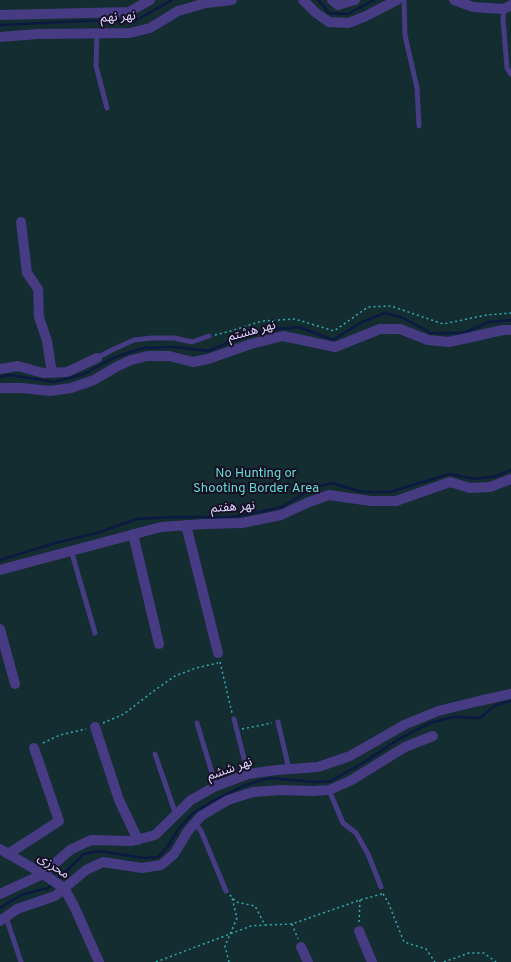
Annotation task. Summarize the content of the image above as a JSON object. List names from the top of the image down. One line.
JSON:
{"streets":{"street":["نهر نهم","نهر هشتم","نهر هفتم","نهر ششم","محرزی"]},"crossings":[["نهر ششم","محرزی"]],"parks":["No Hunting or Shooting Border Area"]}
